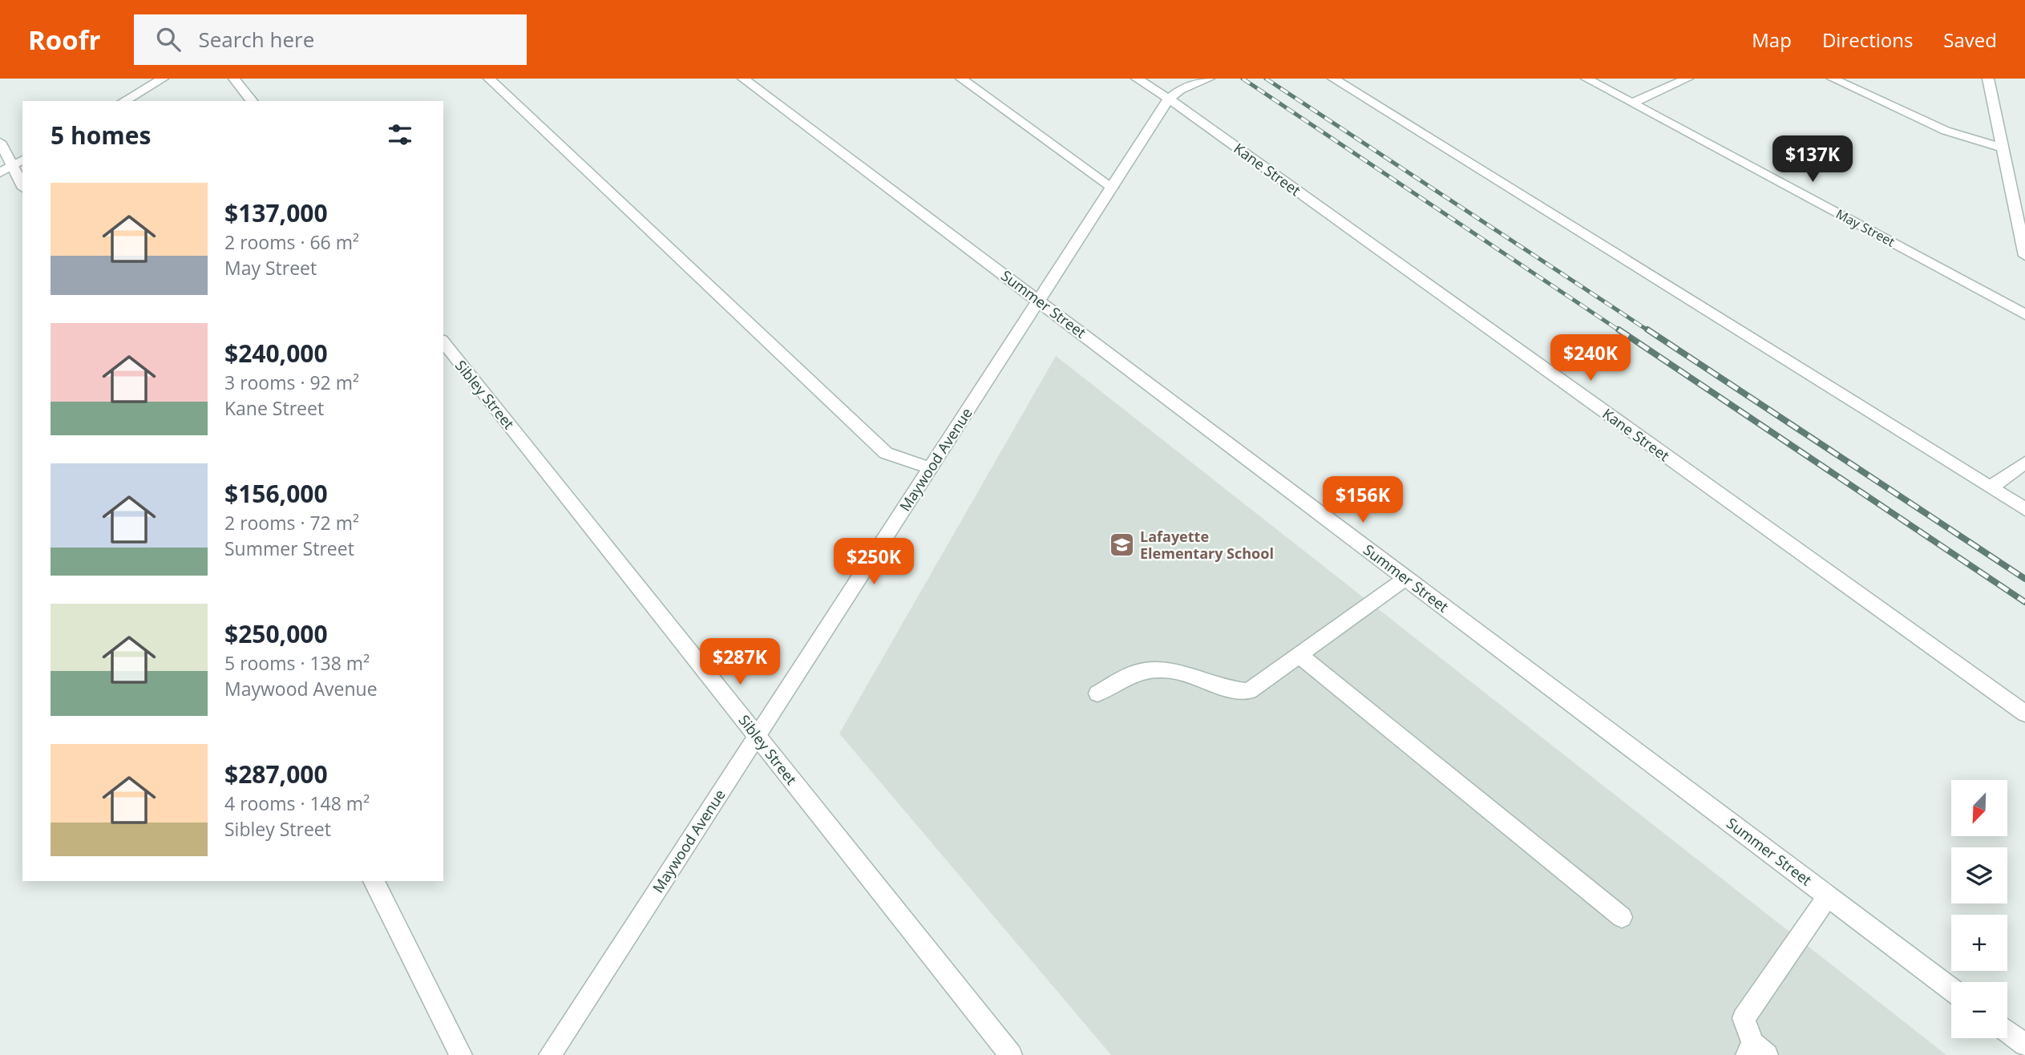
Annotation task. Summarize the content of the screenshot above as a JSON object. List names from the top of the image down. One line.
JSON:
{"streets":{"street":["Kane Street","May Street","Summer Street","Sibley Street","Maywood Avenue"]},"crossings":[["Kane Street","Maywood Avenue"],["Summer Street","Maywood Avenue"],["Sibley Street","Maywood Avenue"]],"places":{"school or university":["Lafayette Elementary School"]},"north":"bottom left","page":{"header":"Roofr","search":"Search here","nav":["Map","Directions","Saved"],"heading":"5 homes","price":["$137K","$240K","$156K","$250K","$287K"],"list":[{"name":"$137,000","note":"2 rooms · 66 m² · May Street"},{"name":"$240,000","note":"3 rooms · 92 m² · Kane Street"},{"name":"$156,000","note":"2 rooms · 72 m² · Summer Street"},{"name":"$250,000","note":"5 rooms · 138 m² · Maywood Avenue"},{"name":"$287,000","note":"4 rooms · 148 m² · Sibley Street"}],"map_buttons":["+","−"]}}
